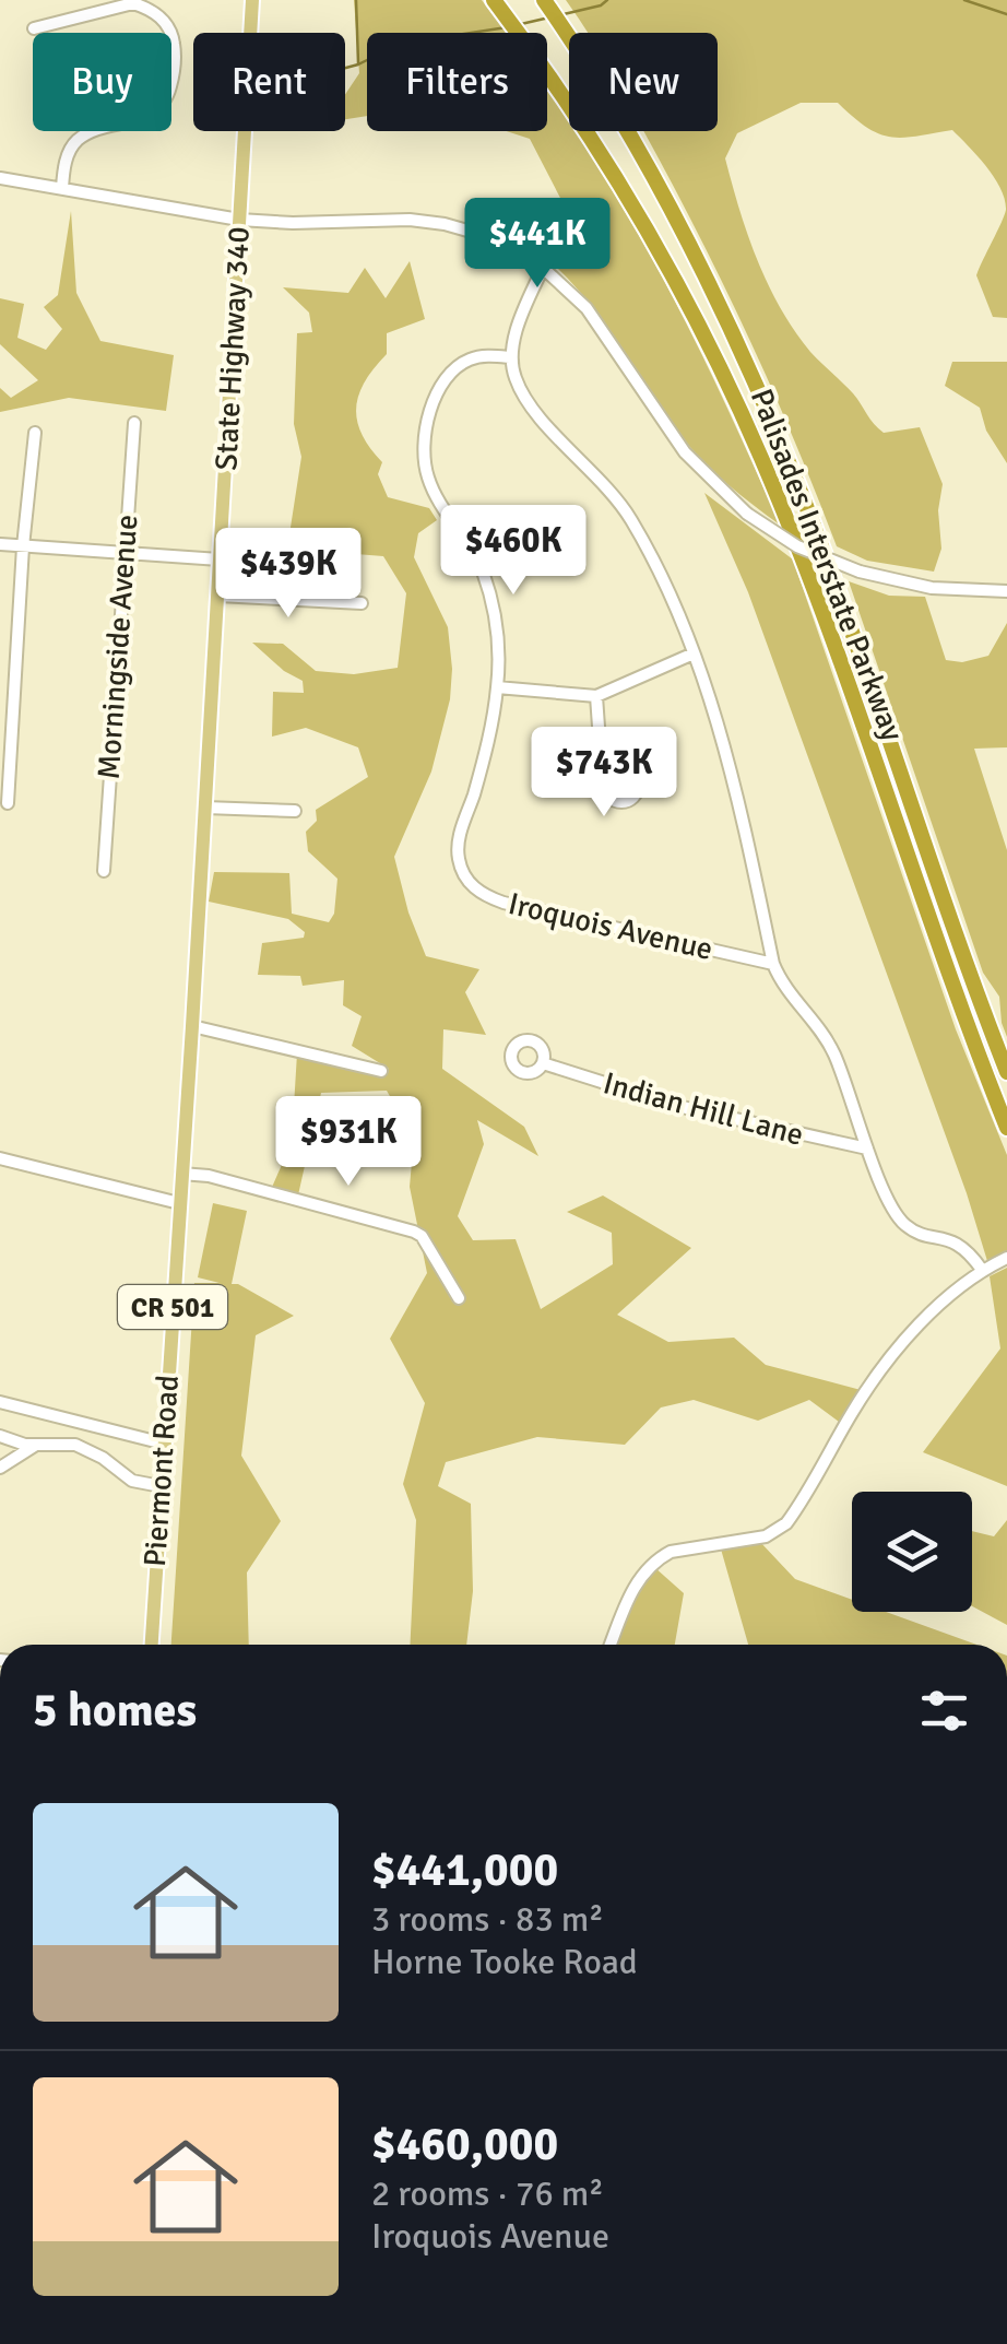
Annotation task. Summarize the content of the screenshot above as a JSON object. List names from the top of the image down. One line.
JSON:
{"streets":{"highway":["Palisades Interstate Parkway"],"main road":["State Highway 340","CR 501","Piermont Road"],"street":["Morningside Avenue","Iroquois Avenue","Indian Hill Lane"]},"crossings":[["State Highway 340","Piermont Road"]],"page":{"chip":["Buy","Rent","Filters","New"],"price":["$441K","$460K","$439K","$743K","$931K"],"heading":"5 homes","list":[{"name":"$441,000","note":"3 rooms · 83 m² · Horne Tooke Road"},{"name":"$460,000","note":"2 rooms · 76 m² · Iroquois Avenue"}]}}
